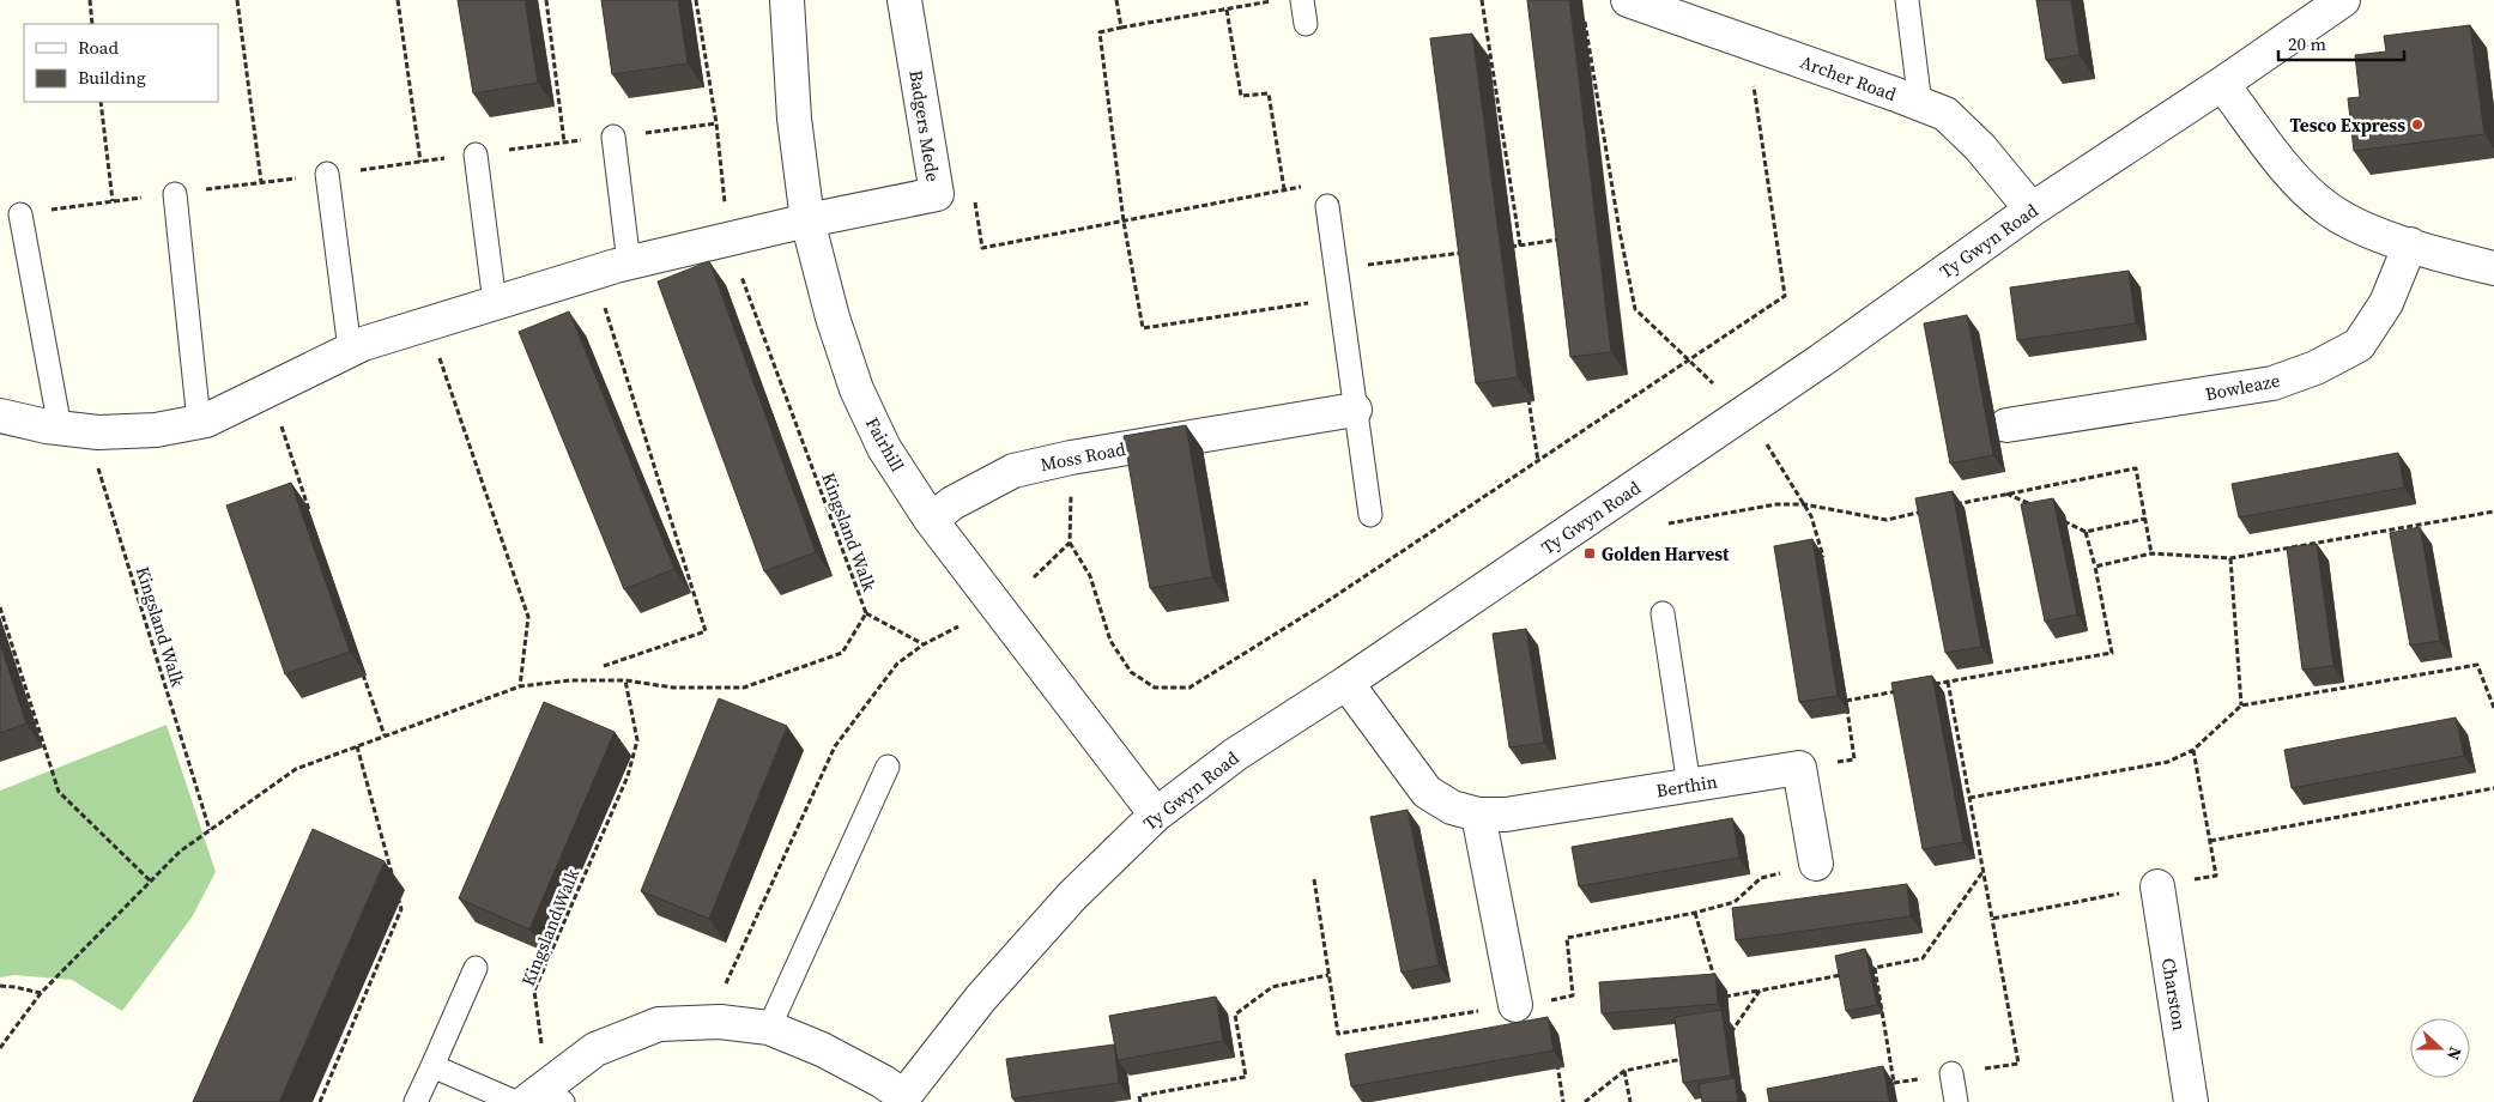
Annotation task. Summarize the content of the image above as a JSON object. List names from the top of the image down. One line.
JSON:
{"streets":{"street":["Archer Road","Badgers Mede","Ty Gwyn Road","Bowleaze","Fairhill","Moss Road","Berthin","Charston"],"path":["Kingsland Walk"]},"crossings":[["Archer Road","Ty Gwyn Road"],["Badgers Mede","Fairhill"],["Badgers Mede","Kingsland Walk"],["Ty Gwyn Road","Fairhill"],["Ty Gwyn Road","Berthin"],["Fairhill","Moss Road"]],"places":{"other":["Tesco Express"],"transit":["Golden Harvest"]},"legend":["Road","Building"],"scale_bar":"20 m","north":"right"}
